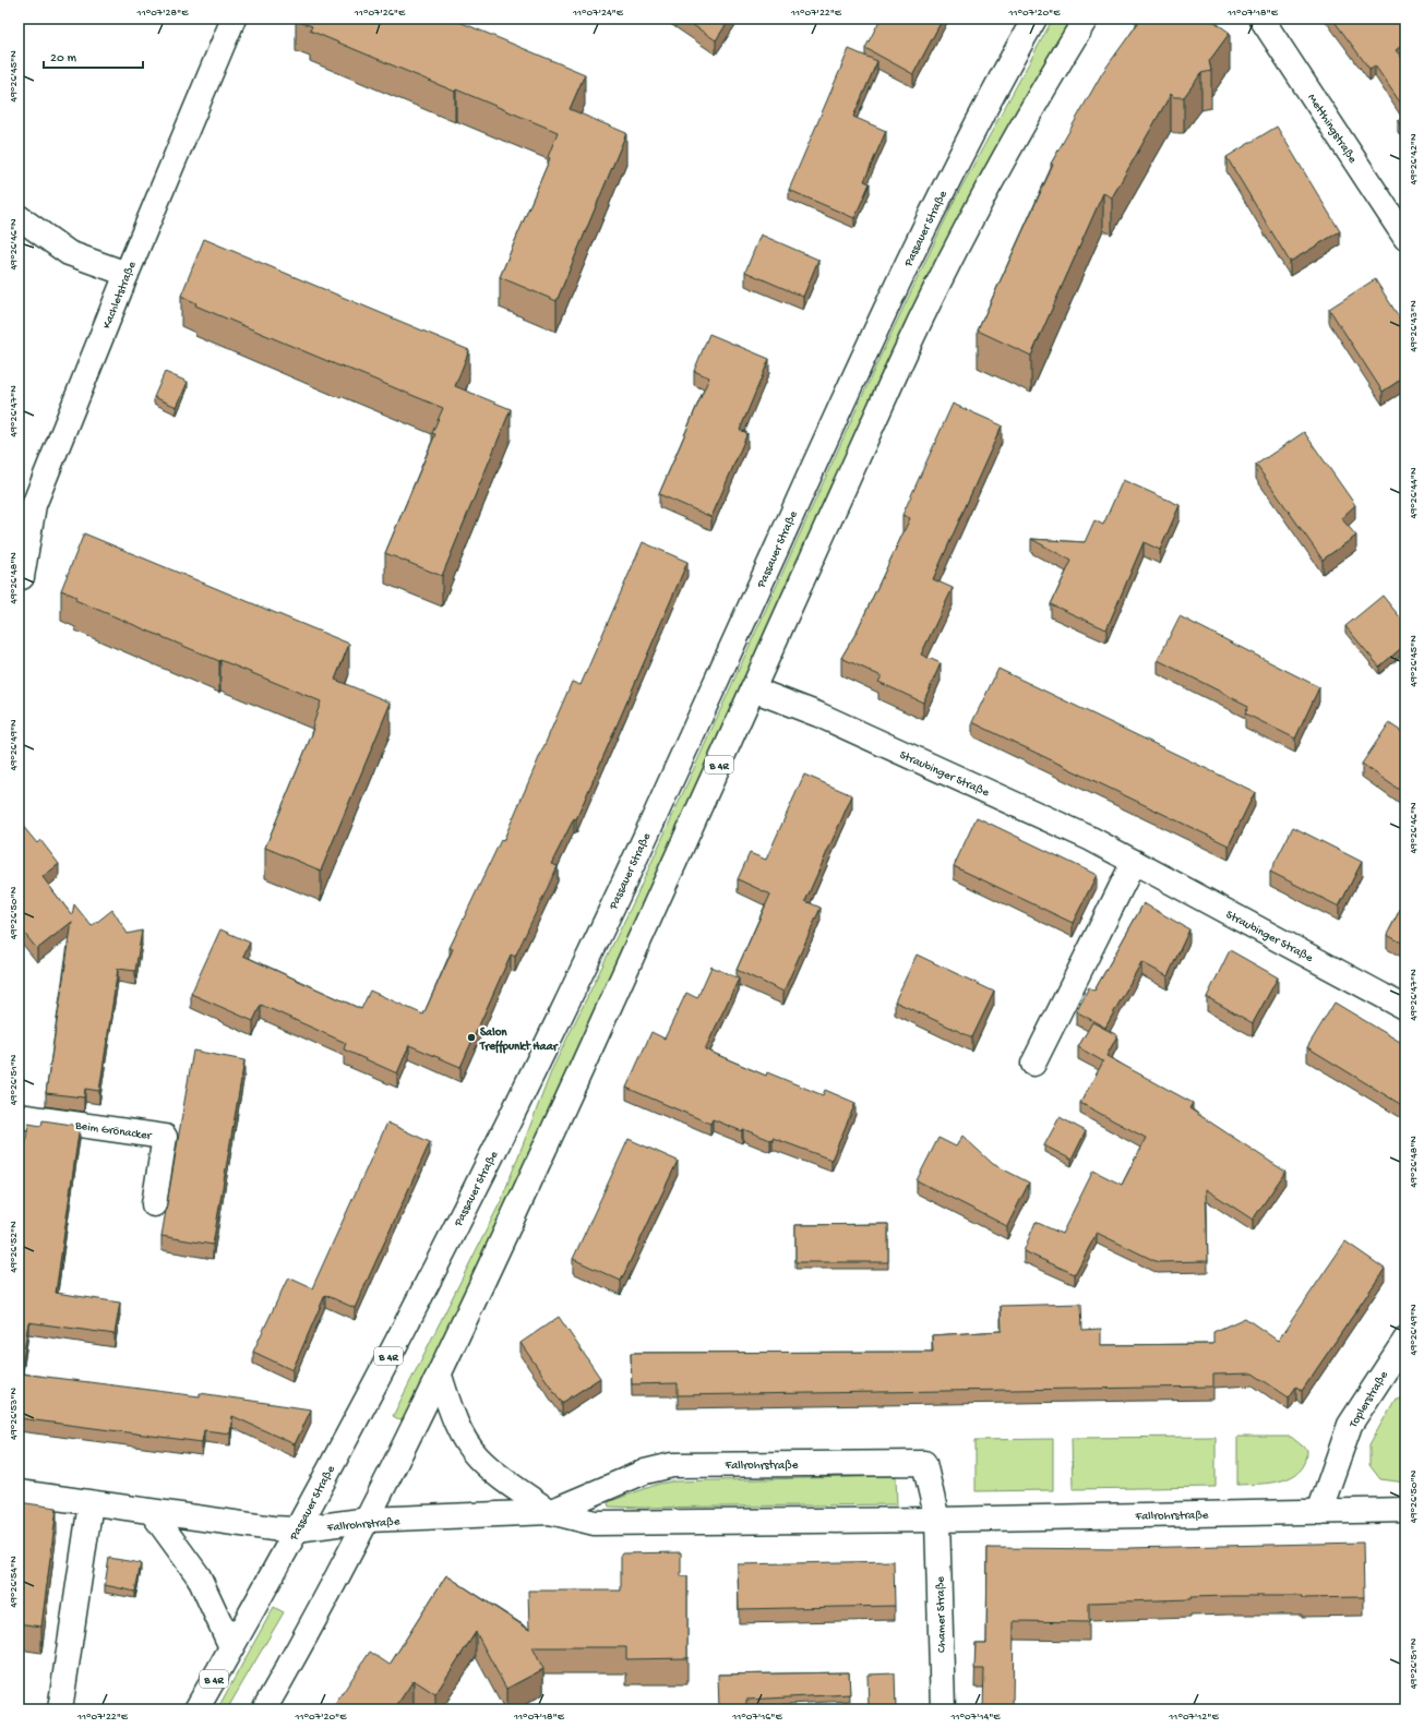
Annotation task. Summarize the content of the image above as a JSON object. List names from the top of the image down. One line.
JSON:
{"streets":{"street":["Metthingstraße","Passauer Straße","Kachletstraße","B 4R","Straubinger Straße","Beim Grönacker","Toplerstraße","Fallrohrstraße","Chamer Straße"]},"crossings":[["Passauer Straße","Fallrohrstraße"],["B 4R","Straubinger Straße"],["B 4R","Fallrohrstraße"],["Toplerstraße","Fallrohrstraße"],["Fallrohrstraße","Chamer Straße"]],"places":["Salon Treffpunkt Haar"],"scale_bar":"20 m","coordinates":["11°07'28\"E","11°07'26\"E","11°07'24\"E","11°07'22\"E","11°07'20\"E","11°07'18\"E","49°26'45\"N","49°26'42\"N","49°26'46\"N","49°26'43\"N","49°26'47\"N","49°26'44\"N","49°26'48\"N","49°26'49\"N","49°26'50\"N","49°26'51\"N","49°26'52\"N","49°26'53\"N","49°26'54\"N","11°07'16\"E","11°07'14\"E","11°07'12\"E"]}
